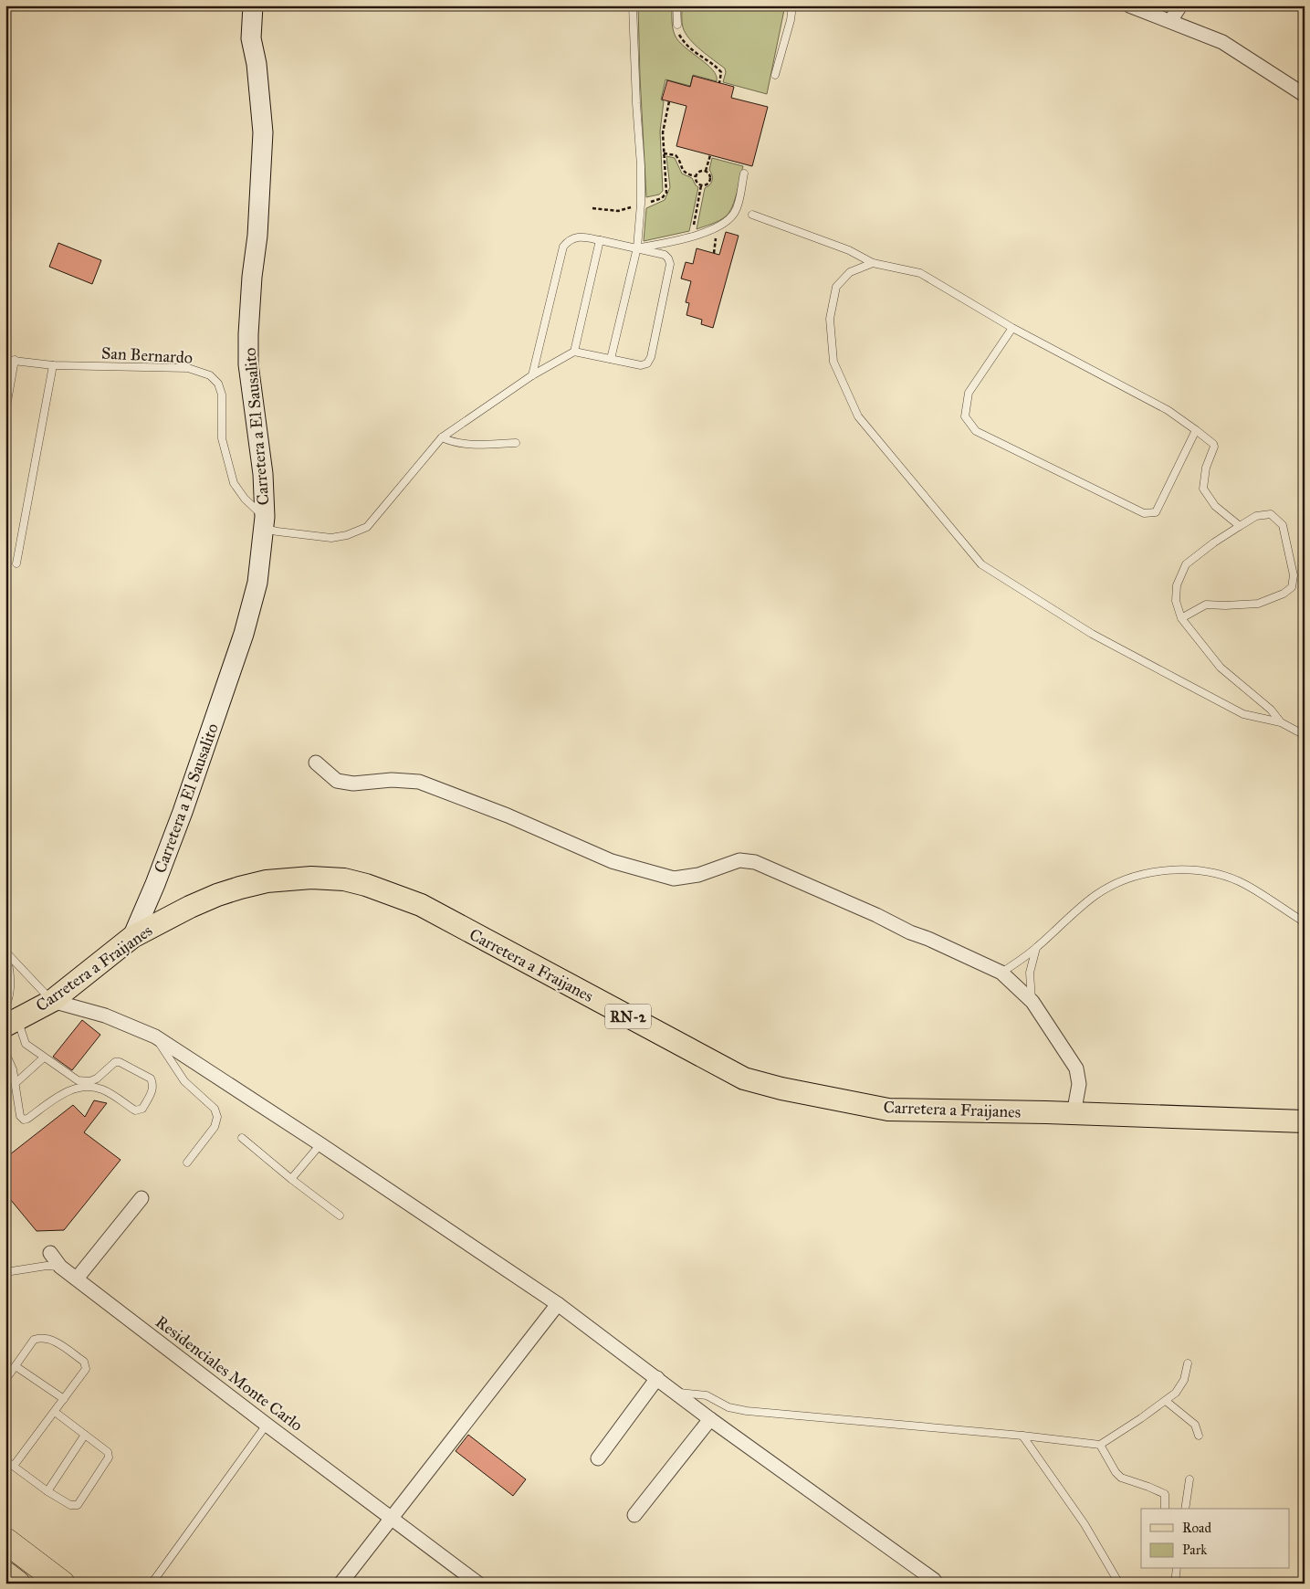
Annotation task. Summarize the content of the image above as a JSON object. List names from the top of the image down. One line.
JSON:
{"streets":{"main road":["Carretera a Fraijanes","RN-2"],"street":["Carretera a El Sausalito","Residenciales Monte Carlo"],"lane":["San Bernardo"]},"crossings":[["San Bernardo","Carretera a El Sausalito"],["Carretera a El Sausalito","Carretera a Fraijanes"]],"legend":["Road","Park"]}
